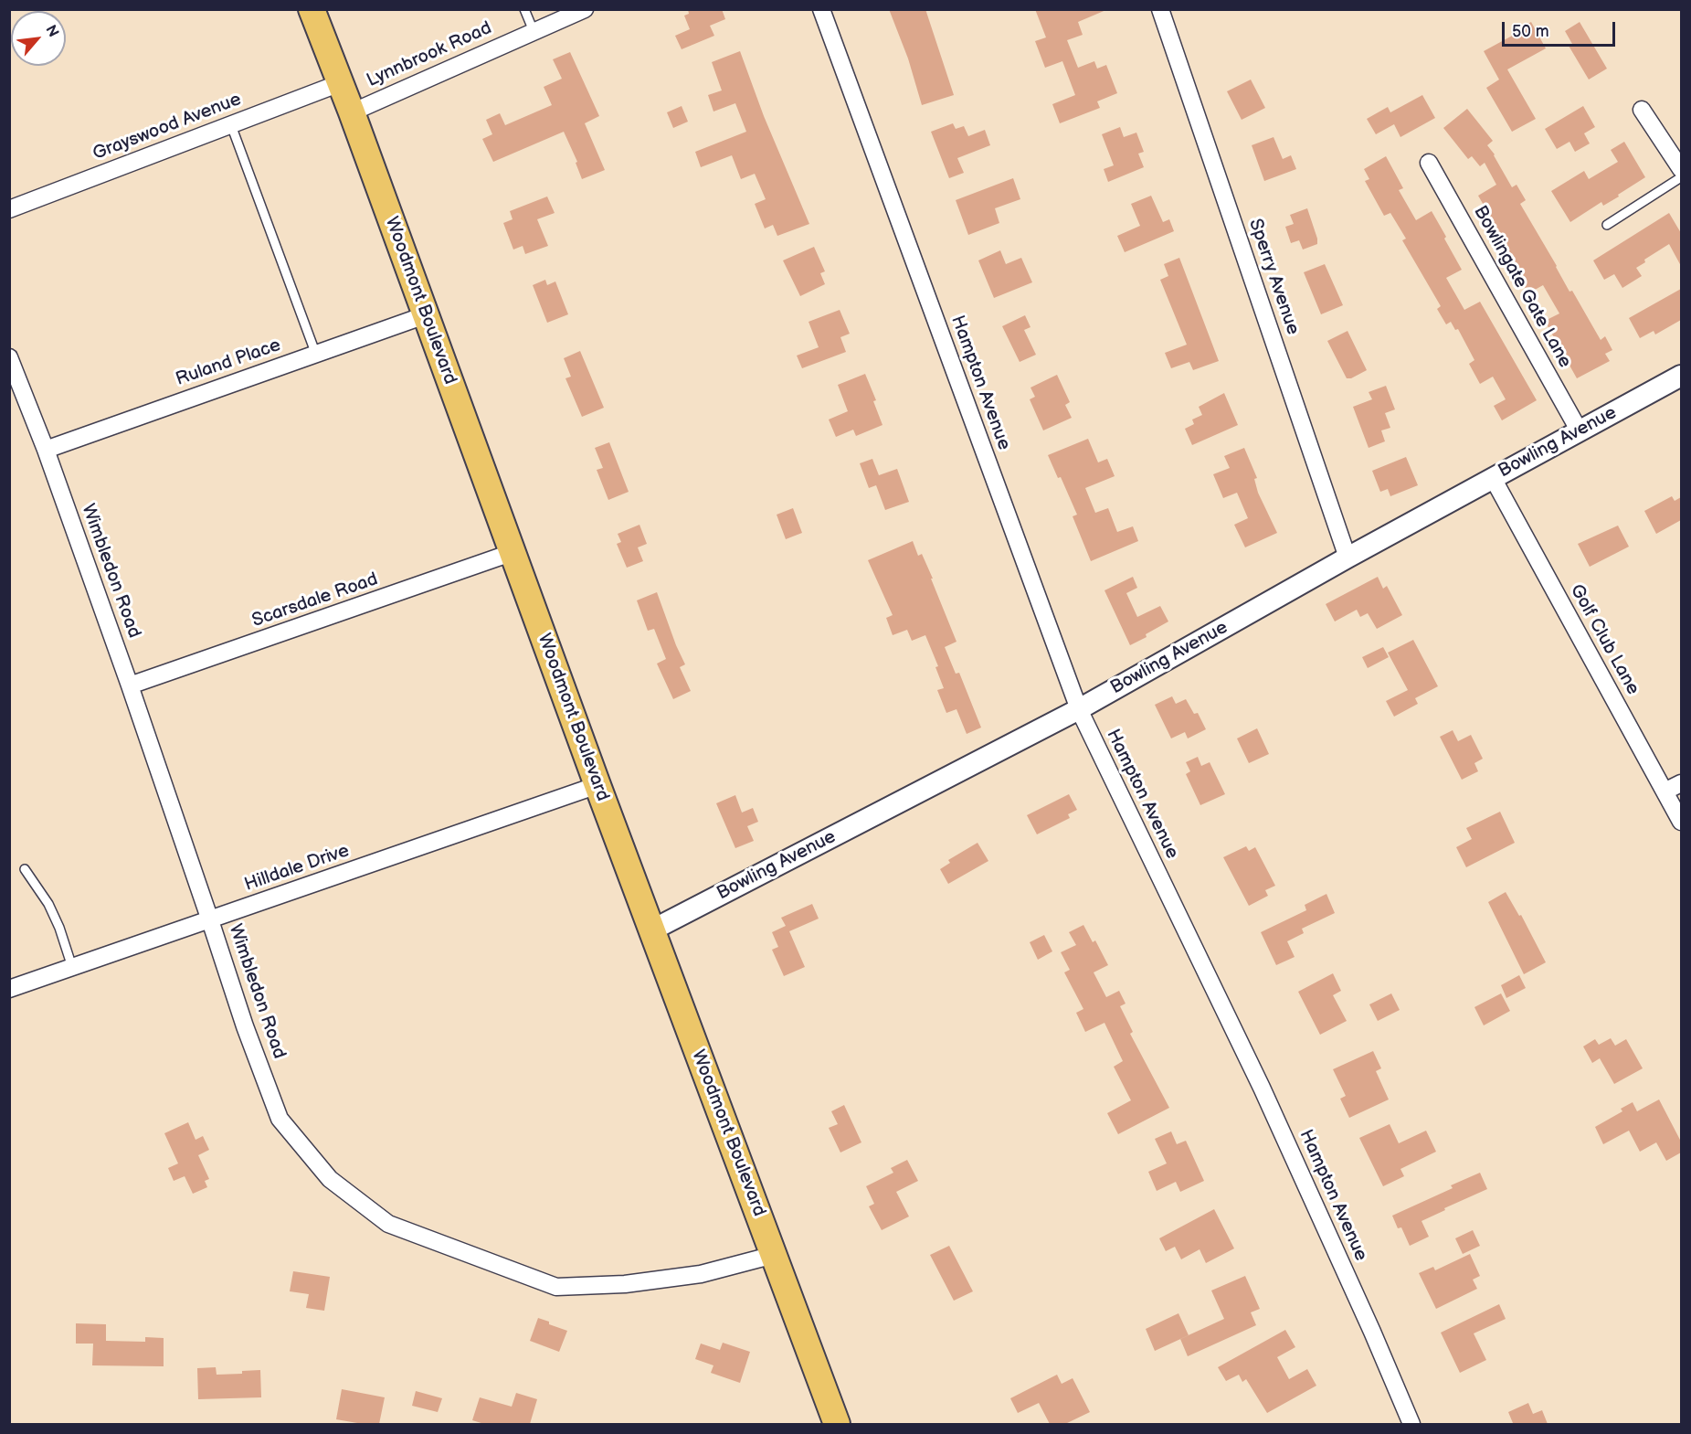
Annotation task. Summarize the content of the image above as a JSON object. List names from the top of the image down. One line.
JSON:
{"streets":{"main road":["Woodmont Boulevard"],"street":["Lynnbrook Road","Grayswood Avenue","Sperry Avenue","Bowlingate Gate Lane","Ruland Place","Hampton Avenue","Bowling Avenue","Wimbledon Road","Scarsdale Road","Golf Club Lane","Hilldale Drive"]},"crossings":[["Lynnbrook Road","Woodmont Boulevard"],["Grayswood Avenue","Woodmont Boulevard"],["Sperry Avenue","Bowling Avenue"],["Bowlingate Gate Lane","Bowling Avenue"],["Woodmont Boulevard","Ruland Place"],["Woodmont Boulevard","Bowling Avenue"],["Woodmont Boulevard","Wimbledon Road"],["Woodmont Boulevard","Scarsdale Road"],["Woodmont Boulevard","Hilldale Drive"],["Ruland Place","Wimbledon Road"],["Hampton Avenue","Bowling Avenue"],["Bowling Avenue","Golf Club Lane"],["Wimbledon Road","Scarsdale Road"],["Wimbledon Road","Hilldale Drive"]],"scale_bar":"50 m","north":"top right"}
